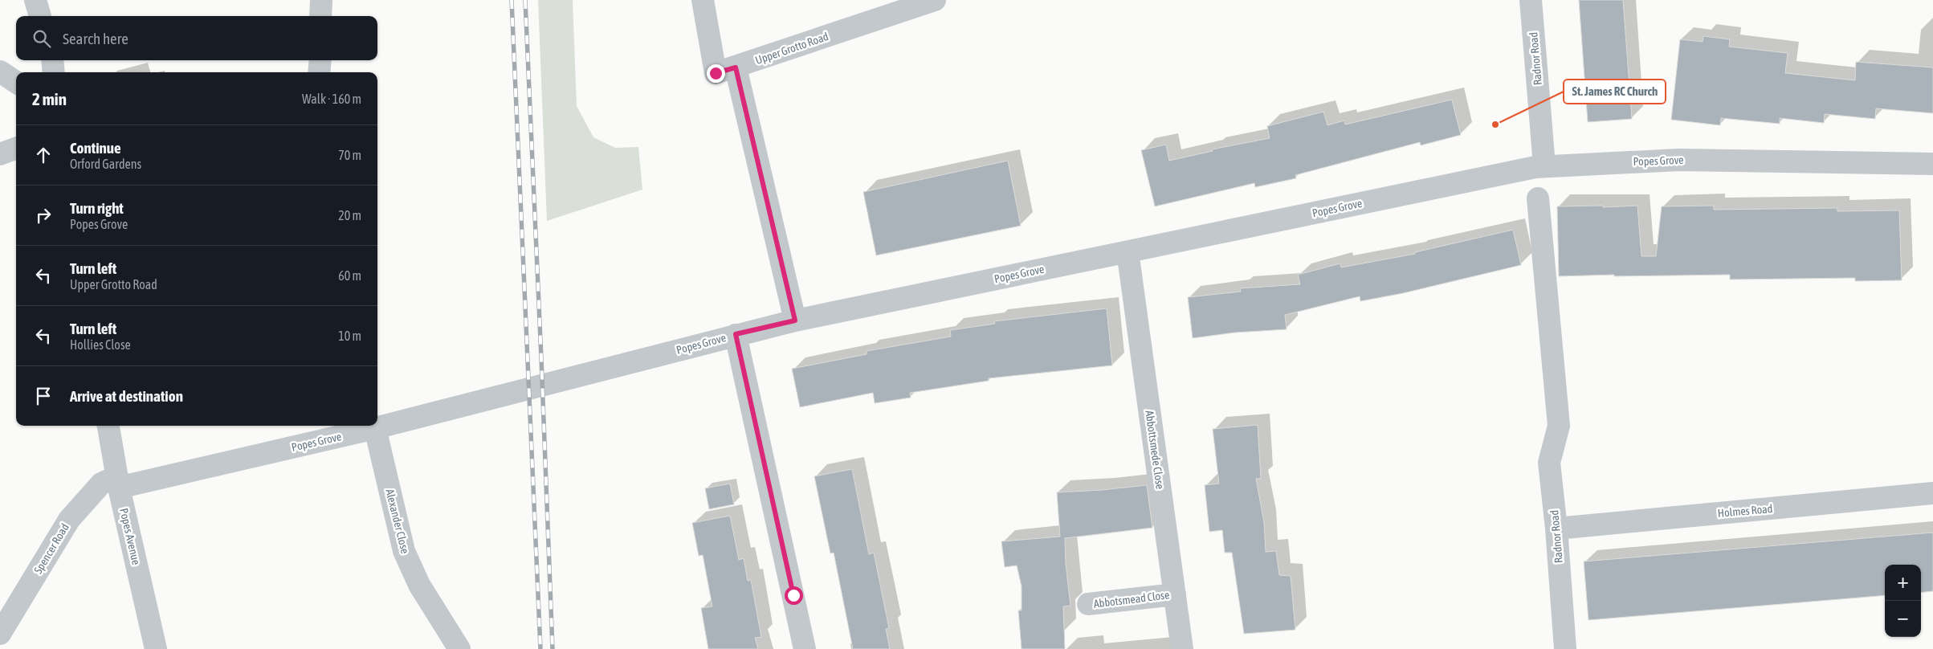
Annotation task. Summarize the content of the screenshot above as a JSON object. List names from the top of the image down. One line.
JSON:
{"streets":{"street":["Upper Grotto Road","Radnor Road","Popes Grove","Abbottsmede Close","Holmes Road","Alexander Close","Popes Avenue","Spencer Road","Abbotsmead Close"]},"crossings":[["Radnor Road","Popes Grove"],["Radnor Road","Holmes Road"],["Popes Grove","Abbottsmede Close"],["Popes Grove","Alexander Close"],["Popes Grove","Popes Avenue"],["Popes Grove","Spencer Road"],["Abbottsmede Close","Abbotsmead Close"],["Popes Avenue","Spencer Road"]],"places":["St. James RC Church"],"page":{"search":"Search here","heading":["2 min","Walk · 160 m"],"list":[["Continue","Orford Gardens","70 m"],["Turn right","Popes Grove","20 m"],["Turn left","Upper Grotto Road","60 m"],["Turn left","Hollies Close","10 m"],"Arrive at destination"],"map_buttons":["+","−"]}}
